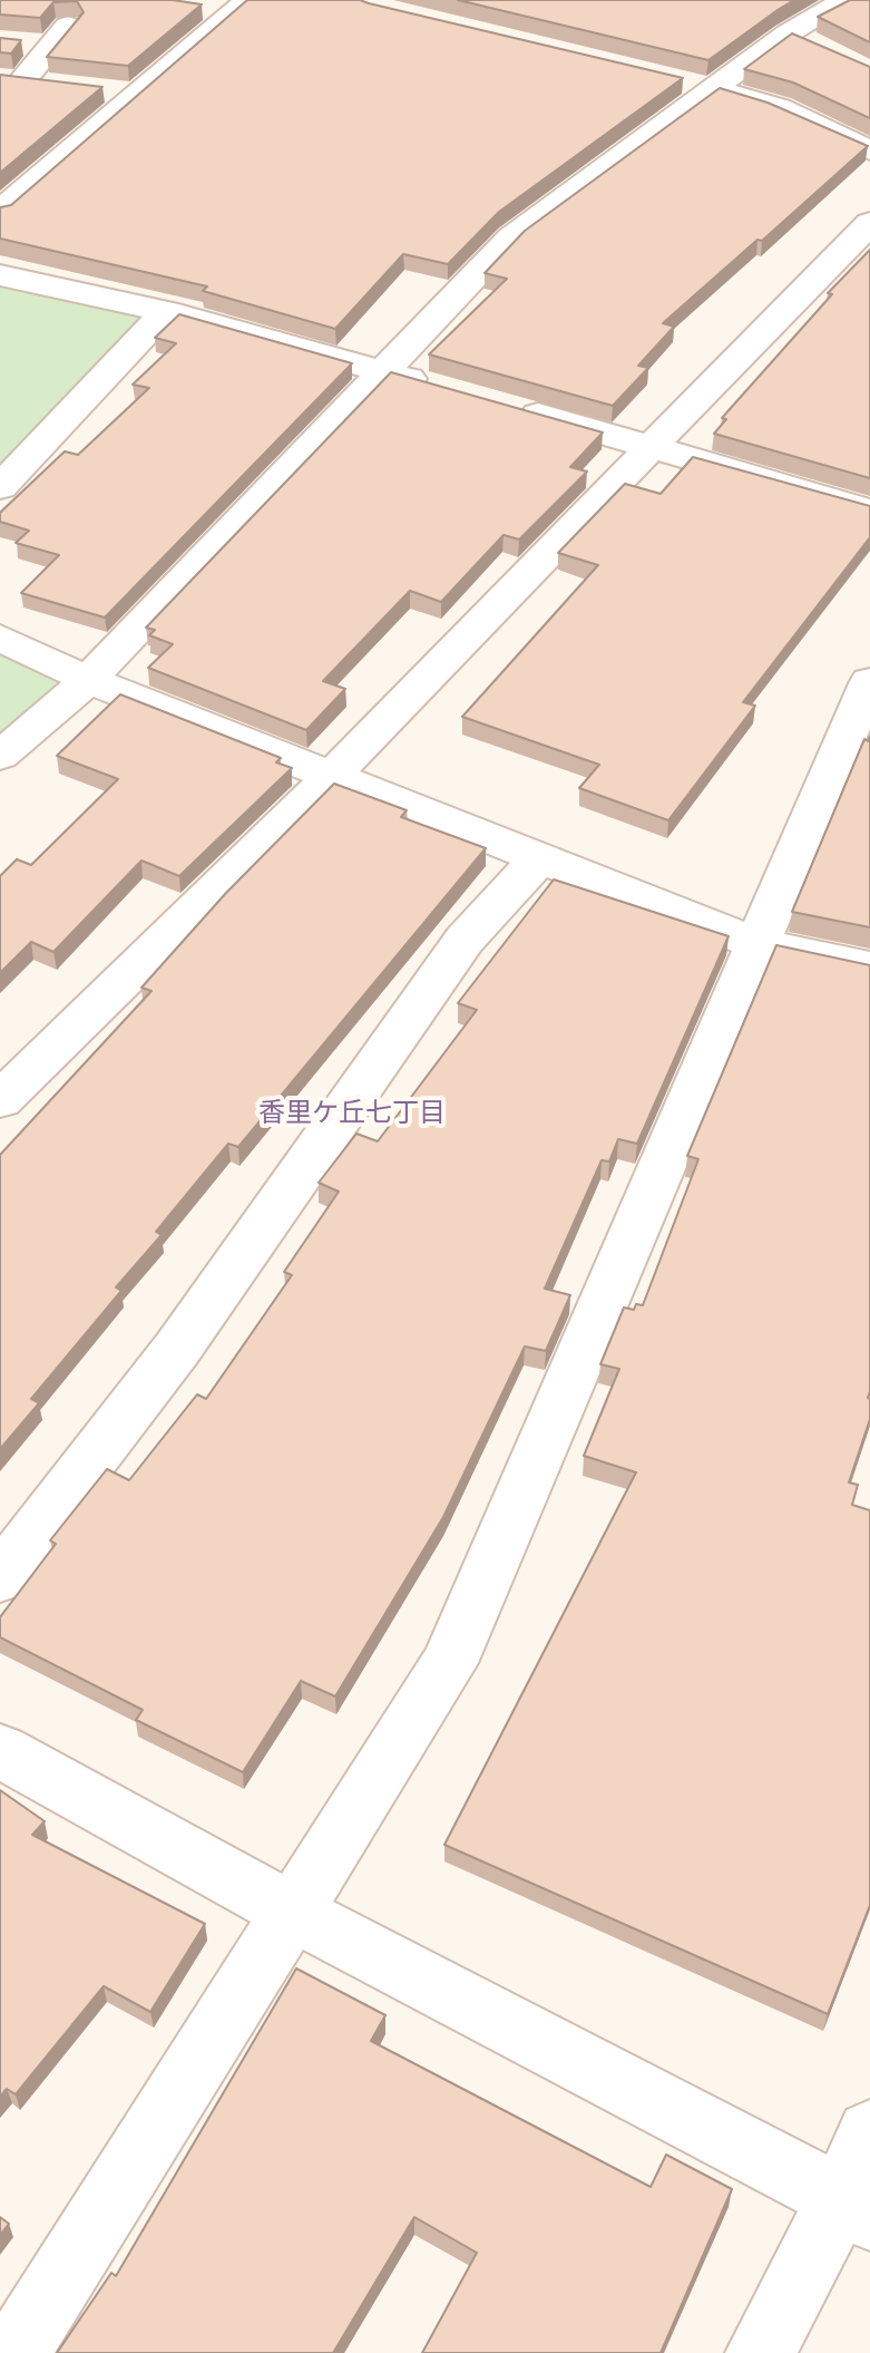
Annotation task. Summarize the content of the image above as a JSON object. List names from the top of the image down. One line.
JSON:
{"districts":["香里ケ丘七丁目"]}
